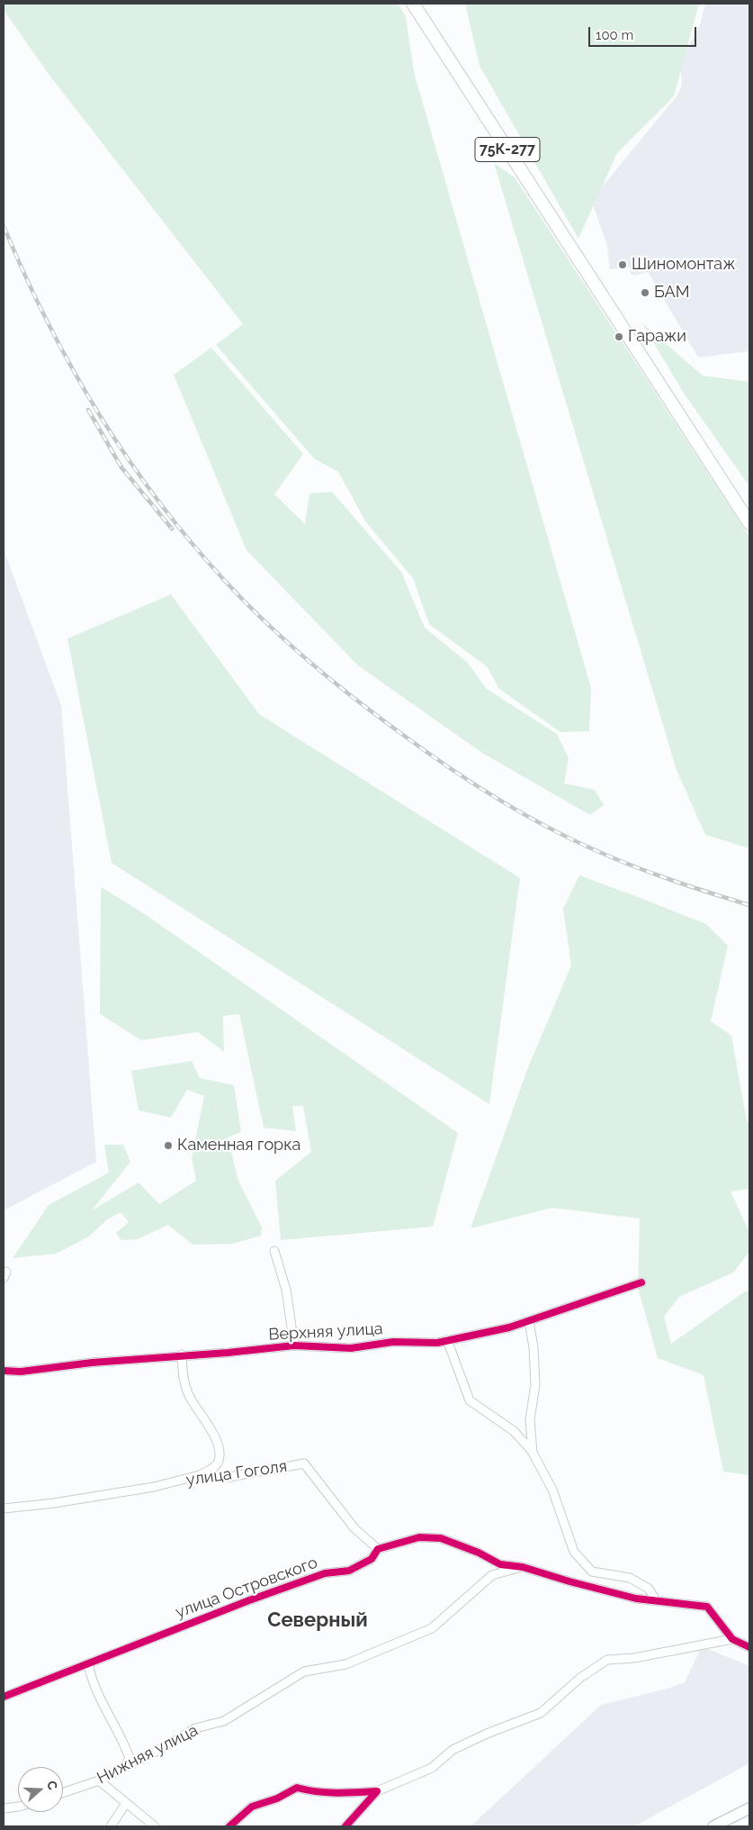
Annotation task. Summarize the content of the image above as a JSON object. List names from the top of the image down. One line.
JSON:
{"streets":{"main road":["75К-277"],"street":["Верхняя улица","улица Гоголя","улица Островского","Нижняя улица"]},"crossings":[["улица Гоголя","улица Островского"],["улица Островского","Нижняя улица"]],"districts":["Северный"],"places":["Шиномонтаж","БАМ","Гаражи","Каменная горка"],"scale_bar":"100 m","north":"right"}
